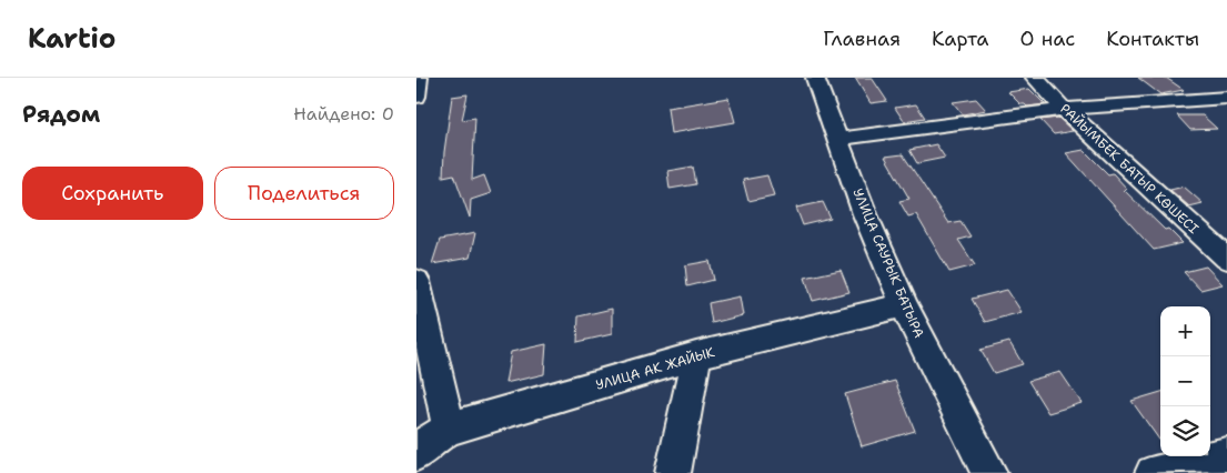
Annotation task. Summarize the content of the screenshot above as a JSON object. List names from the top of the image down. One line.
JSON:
{"streets":{"street":["РАЙЫМБЕК БАТЫР КӨШЕСІ","УЛИЦА САУРЫК БАТЫРА","УЛИЦА АК ЖАЙЫК"]},"crossings":[["УЛИЦА САУРЫК БАТЫРА","УЛИЦА АК ЖАЙЫК"]],"page":{"header":"Kartio","nav":["Главная","Карта","О нас","Контакты"],"heading":["Рядом","Найдено: 0"],"buttons":["Сохранить","Поделиться"],"map_buttons":["+","−"]}}
